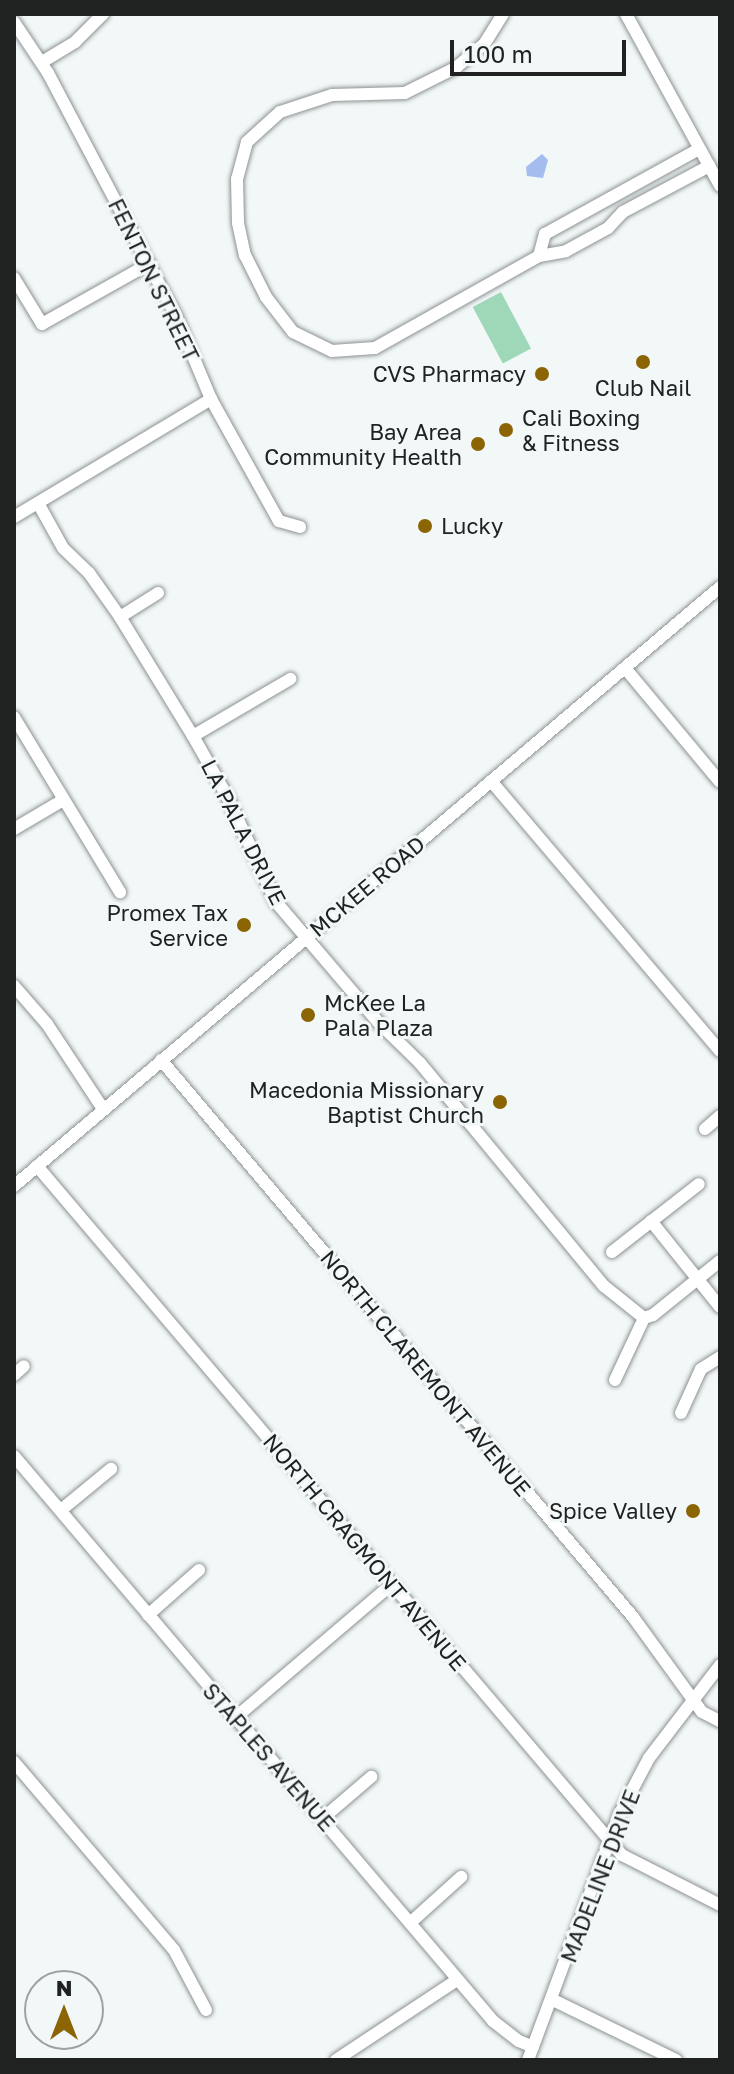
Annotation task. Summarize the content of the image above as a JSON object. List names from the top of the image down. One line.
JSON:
{"streets":{"street":["FENTON STREET","LA PALA DRIVE","MCKEE ROAD","NORTH CLAREMONT AVENUE","NORTH CRAGMONT AVENUE","STAPLES AVENUE","MADELINE DRIVE"]},"crossings":[["LA PALA DRIVE","MCKEE ROAD"],["MCKEE ROAD","NORTH CLAREMONT AVENUE"],["MCKEE ROAD","NORTH CRAGMONT AVENUE"],["NORTH CLAREMONT AVENUE","MADELINE DRIVE"],["NORTH CRAGMONT AVENUE","MADELINE DRIVE"],["STAPLES AVENUE","MADELINE DRIVE"]],"places":["Club Nail","CVS Pharmacy","Cali Boxing & Fitness","Bay Area Community Health","Lucky","Promex Tax Service","McKee La Pala Plaza","Macedonia Missionary Baptist Church","Spice Valley"],"scale_bar":"100 m","north":"top"}
